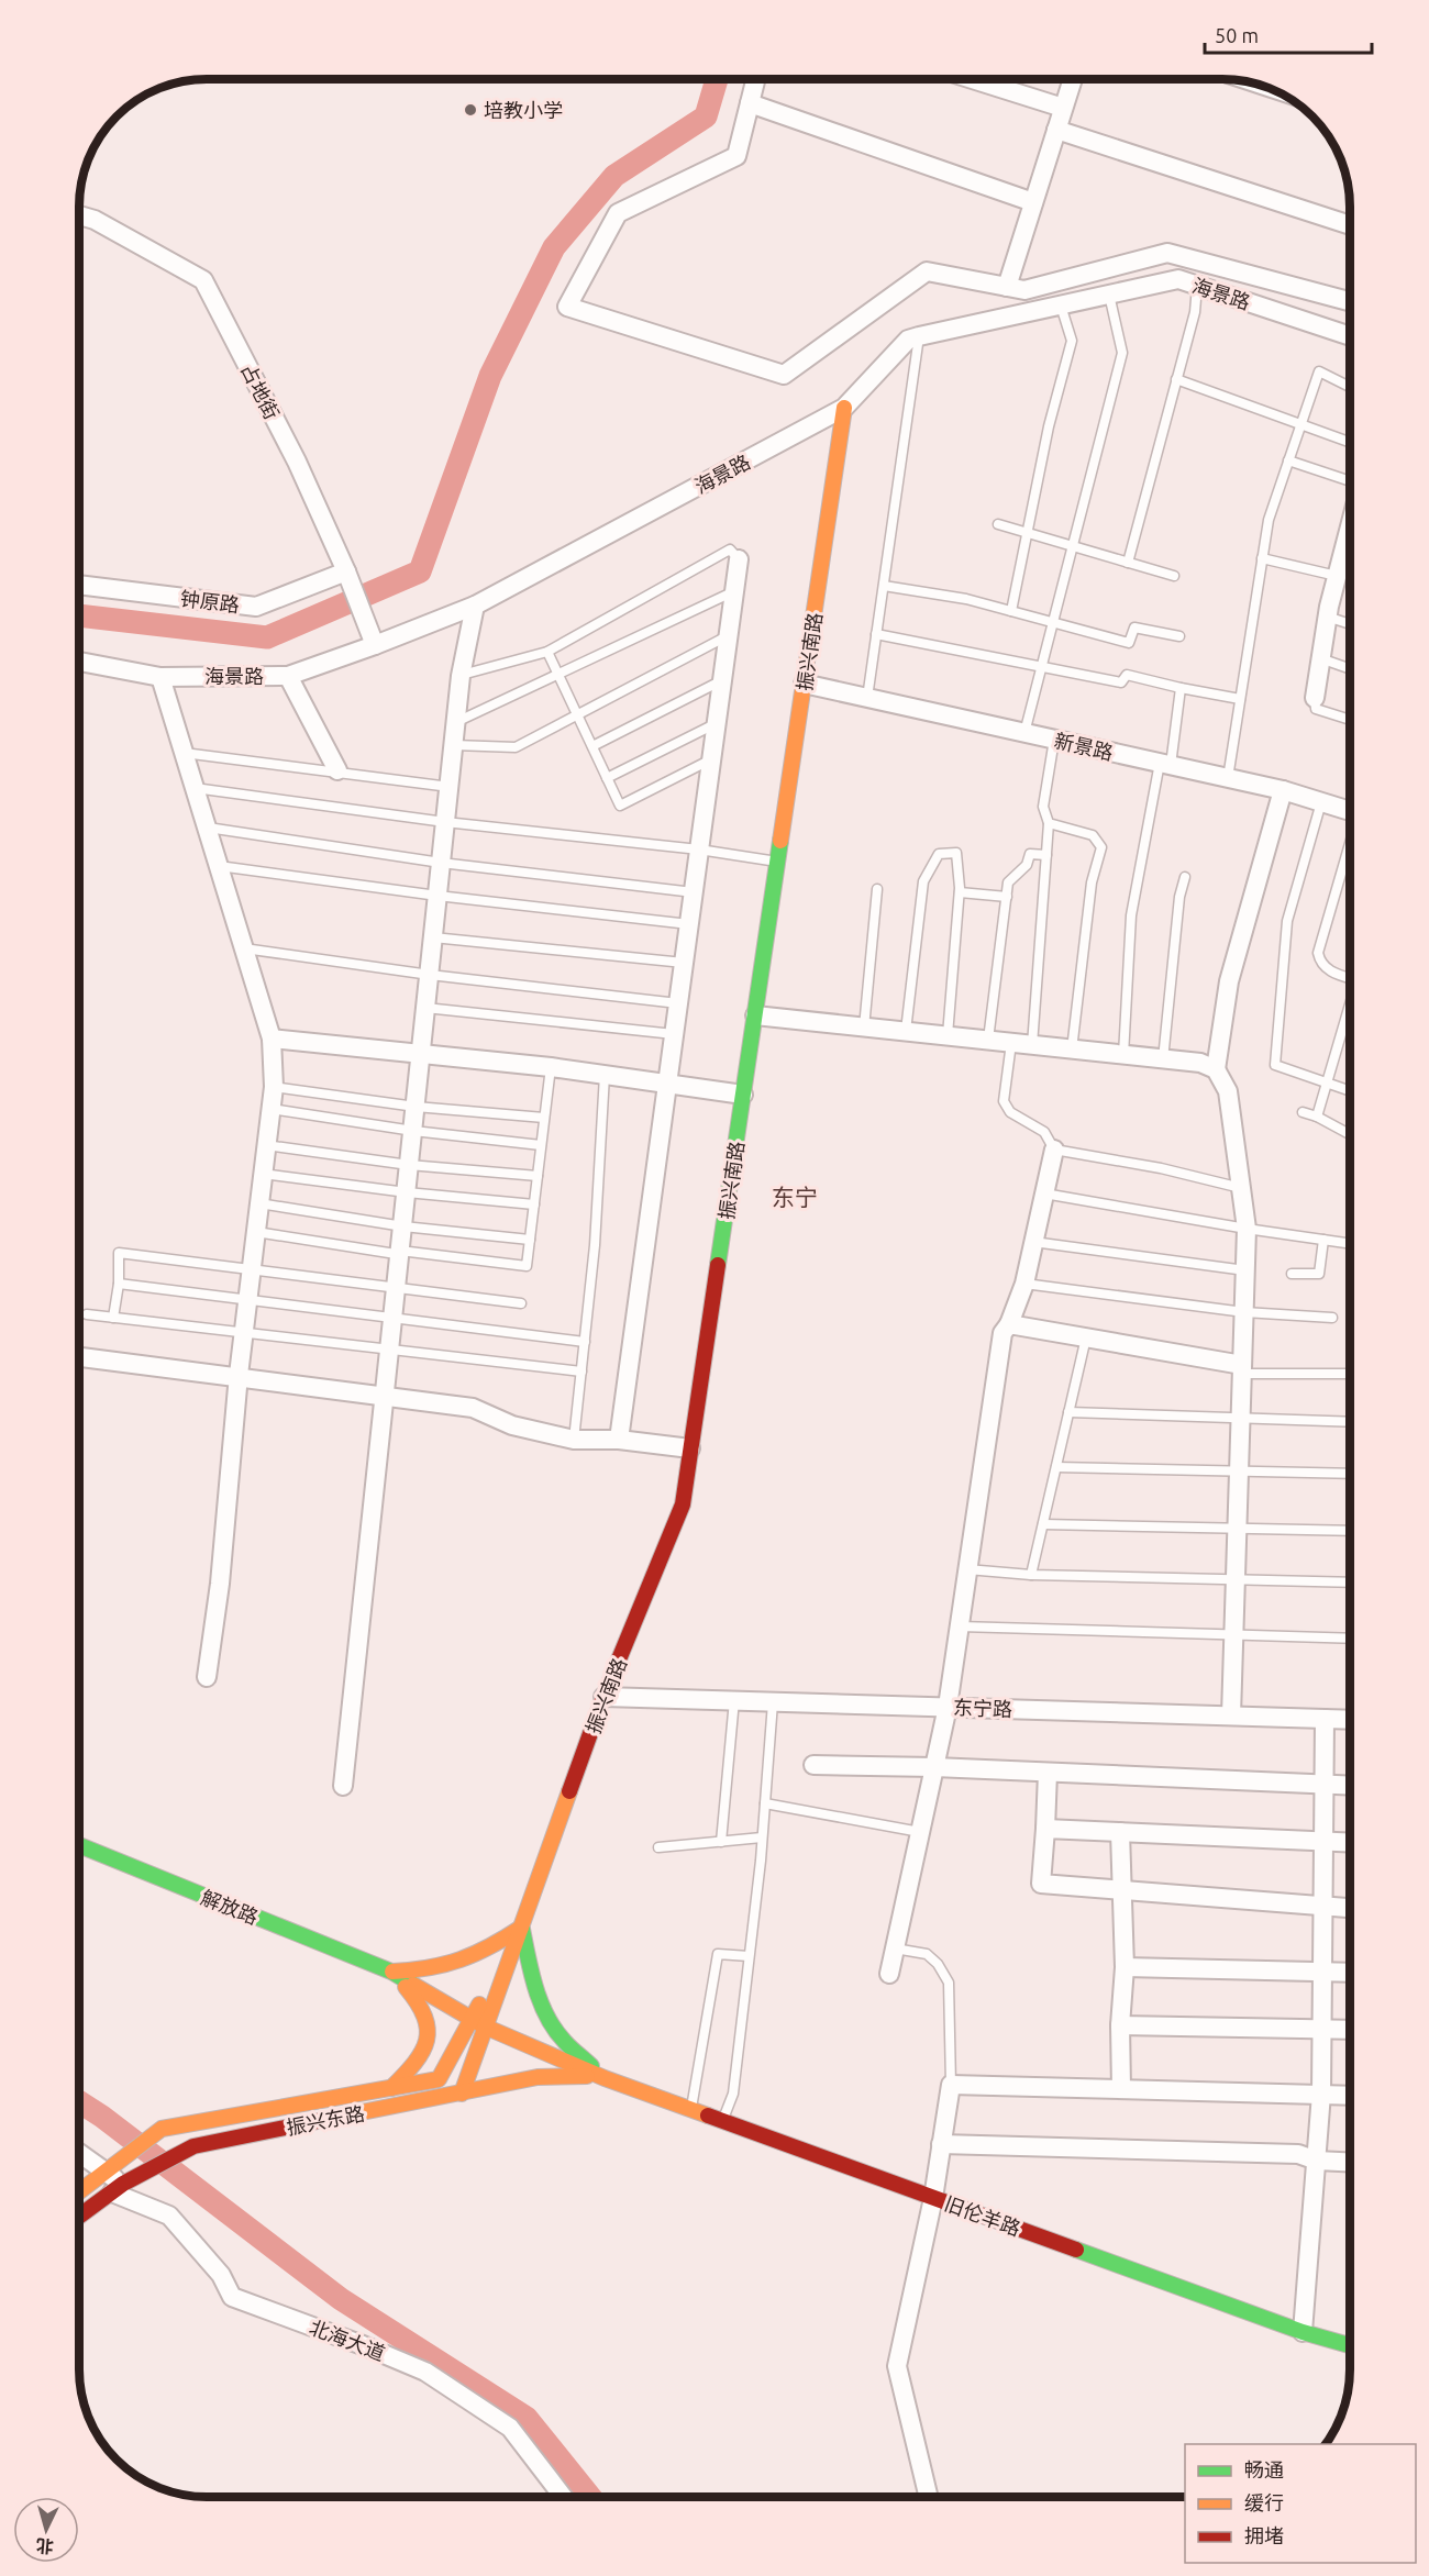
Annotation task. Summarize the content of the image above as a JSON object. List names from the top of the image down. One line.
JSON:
{"streets":{"street":["海景路","占地街","钟原路","振兴南路","新景路","东宁路","解放路","振兴东路","旧伦羊路","北海大道"]},"crossings":[["海景路","占地街"],["海景路","振兴南路"],["占地街","钟原路"],["振兴南路","新景路"],["振兴南路","东宁路"],["振兴东路","旧伦羊路"],["振兴东路","北海大道"]],"districts":["东宁"],"places":["培教小学"],"legend":["畅通","缓行","拥堵"],"scale_bar":"50 m","north":"bottom"}
